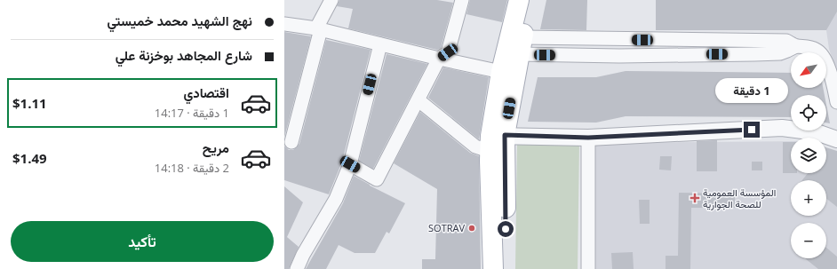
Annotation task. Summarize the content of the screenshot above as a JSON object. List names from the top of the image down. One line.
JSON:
{"places":{"health":["المؤسسة العمومية للصحة الجوارية"],"other":["SOTRAV"]},"north":"bottom left","page":{"banner":["نهج الشهيد محمد خميستي","شارع المجاهد بوخزنة علي"],"map_buttons":["+","−"],"bubble":"1 دقيقة","list":[{"name":"اقتصادي","note":"1 دقيقة · 14:17","value":"$1.11"},{"name":"مريح","note":"2 دقيقة · 14:18","value":"$1.49"}],"buttons":"تأكيد"}}
